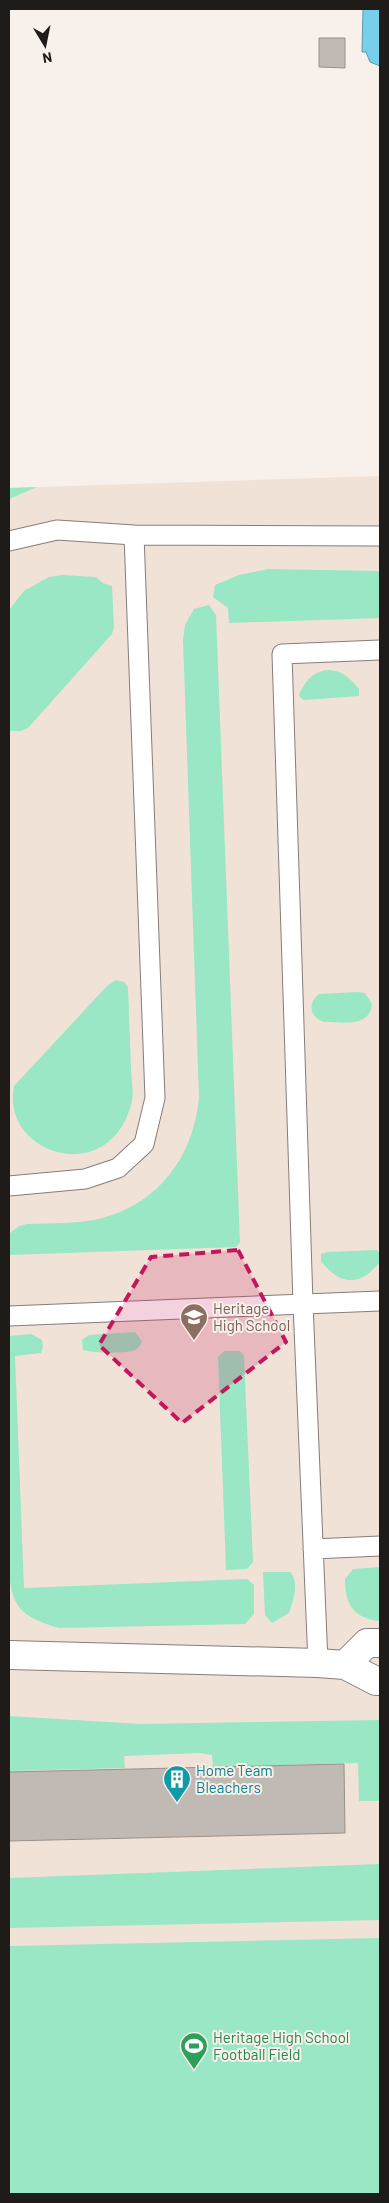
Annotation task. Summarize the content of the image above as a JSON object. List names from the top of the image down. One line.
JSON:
{"places":{"school or university":["Heritage High School"],"building":["Home Team Bleachers"],"sports":["Heritage High School Football Field"]},"north":"bottom"}
